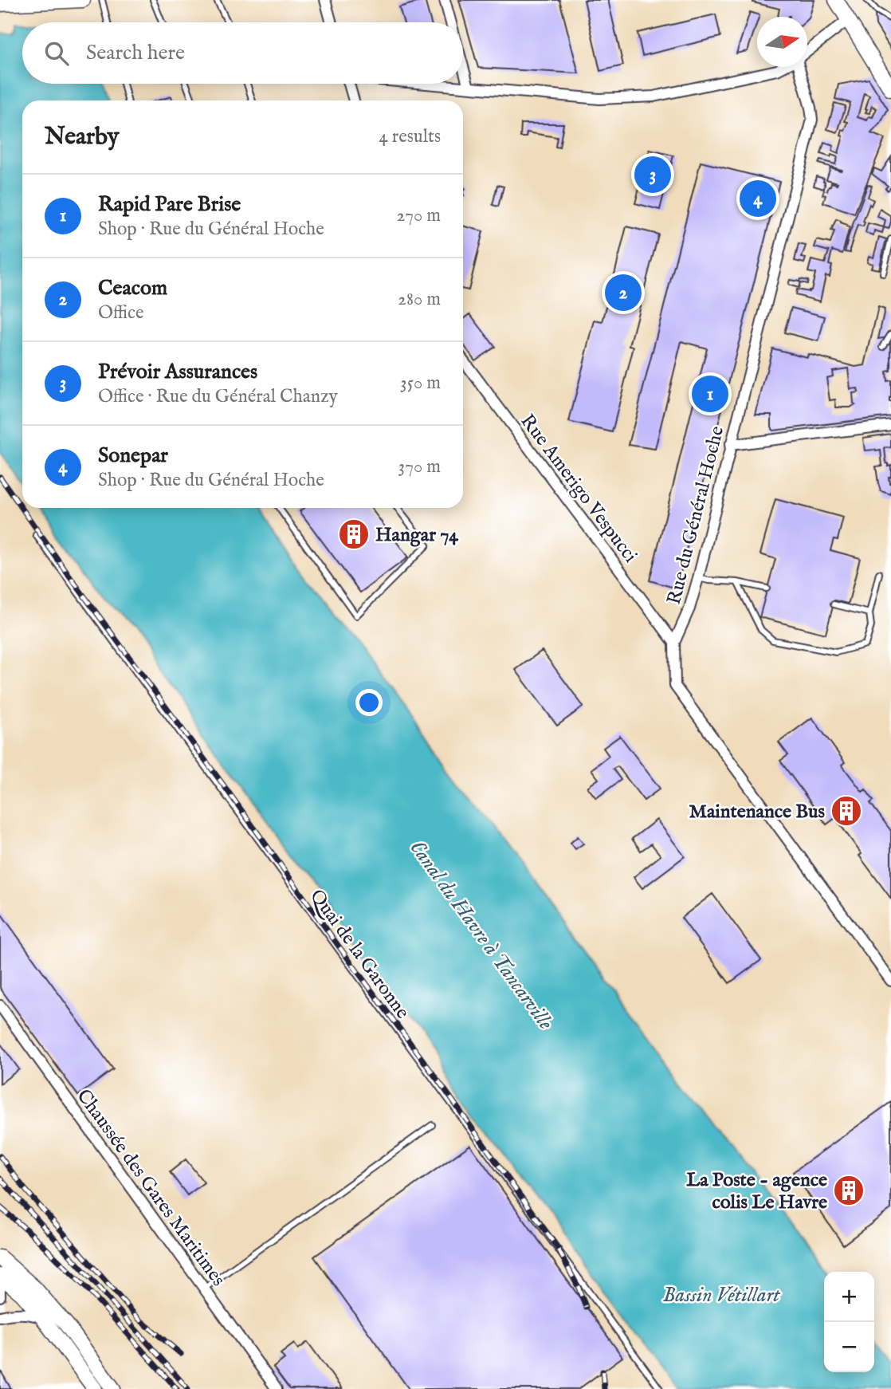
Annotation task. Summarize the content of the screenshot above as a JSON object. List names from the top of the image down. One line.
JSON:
{"streets":{"street":["Rue Amerigo Vespucci","Rue du Général Hoche","Chaussée des Gares Maritimes"],"lane":["Quai de la Garonne"]},"crossings":[["Rue Amerigo Vespucci","Rue du Général Hoche"]],"water":["Canal du Havre à Tancarville","Bassin Vétillart"],"places":{"building":["Hangar 74","Maintenance Bus","La Poste - agence colis Le Havre"]},"north":"right","page":{"search":"Search here","heading":["Nearby","4 results"],"pins":["3","4","2","1"],"list":[{"mark":"1","name":"Rapid Pare Brise","note":"Shop · Rue du Général Hoche","value":"270 m"},{"mark":"2","name":"Ceacom","note":"Office","value":"280 m"},{"mark":"3","name":"Prévoir Assurances","note":"Office · Rue du Général Chanzy","value":"350 m"},{"mark":"4","name":"Sonepar","note":"Shop · Rue du Général Hoche","value":"370 m"}],"map_buttons":["+","−"]}}
